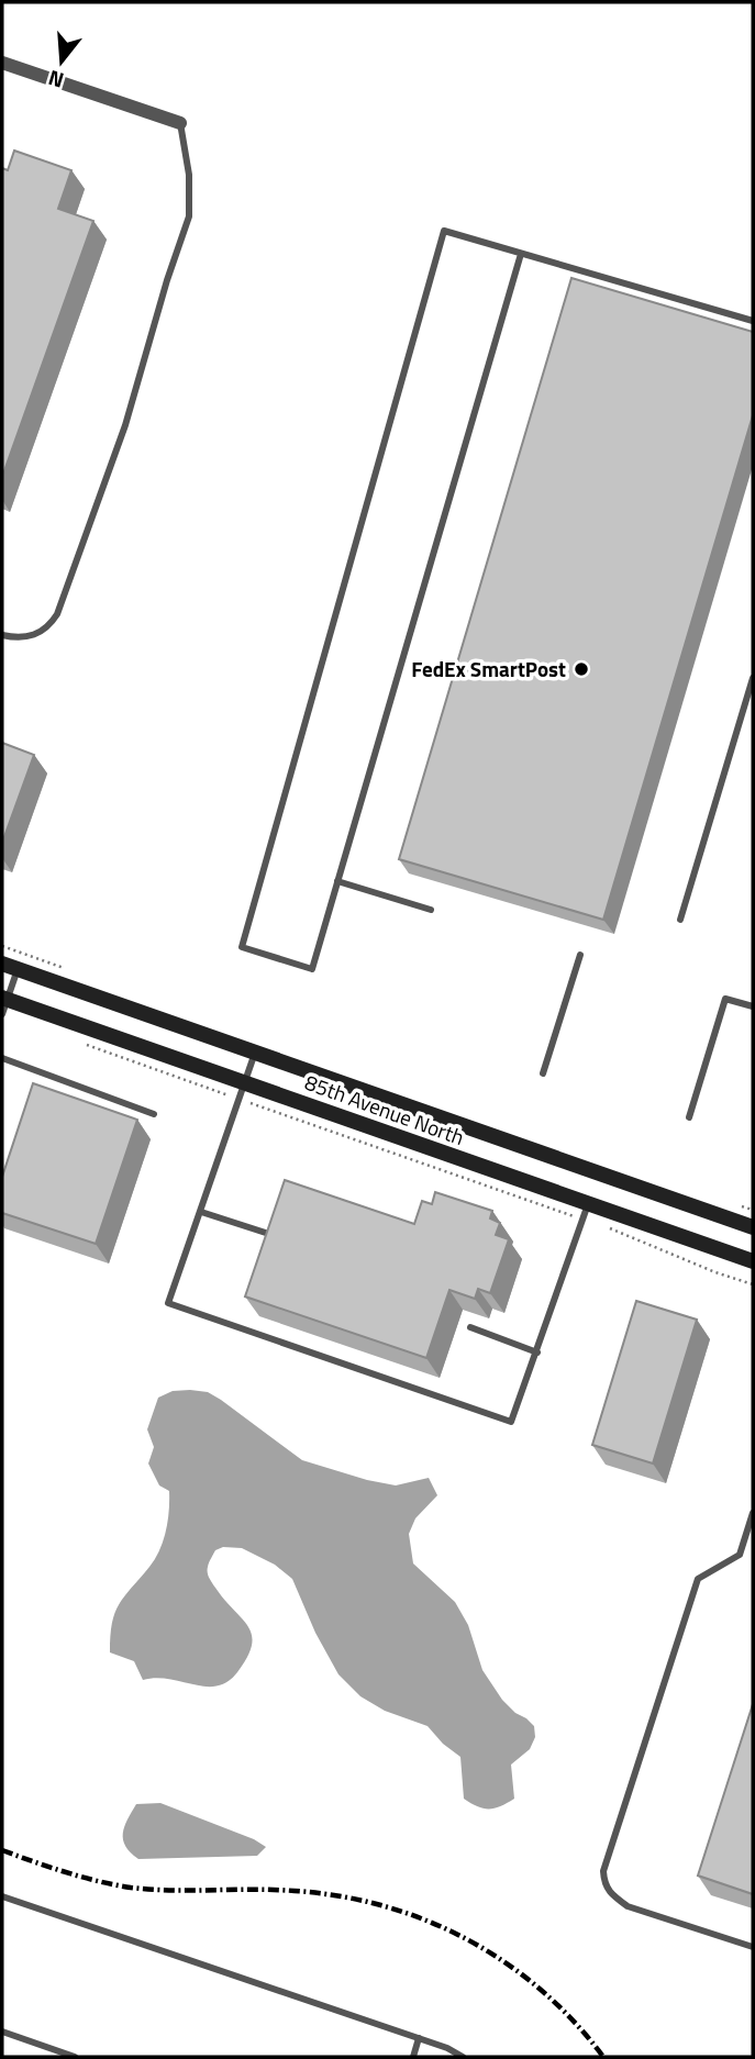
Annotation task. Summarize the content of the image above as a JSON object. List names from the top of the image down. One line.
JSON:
{"streets":{"main road":["85th Avenue North"]},"places":["FedEx SmartPost"],"north":"bottom"}
